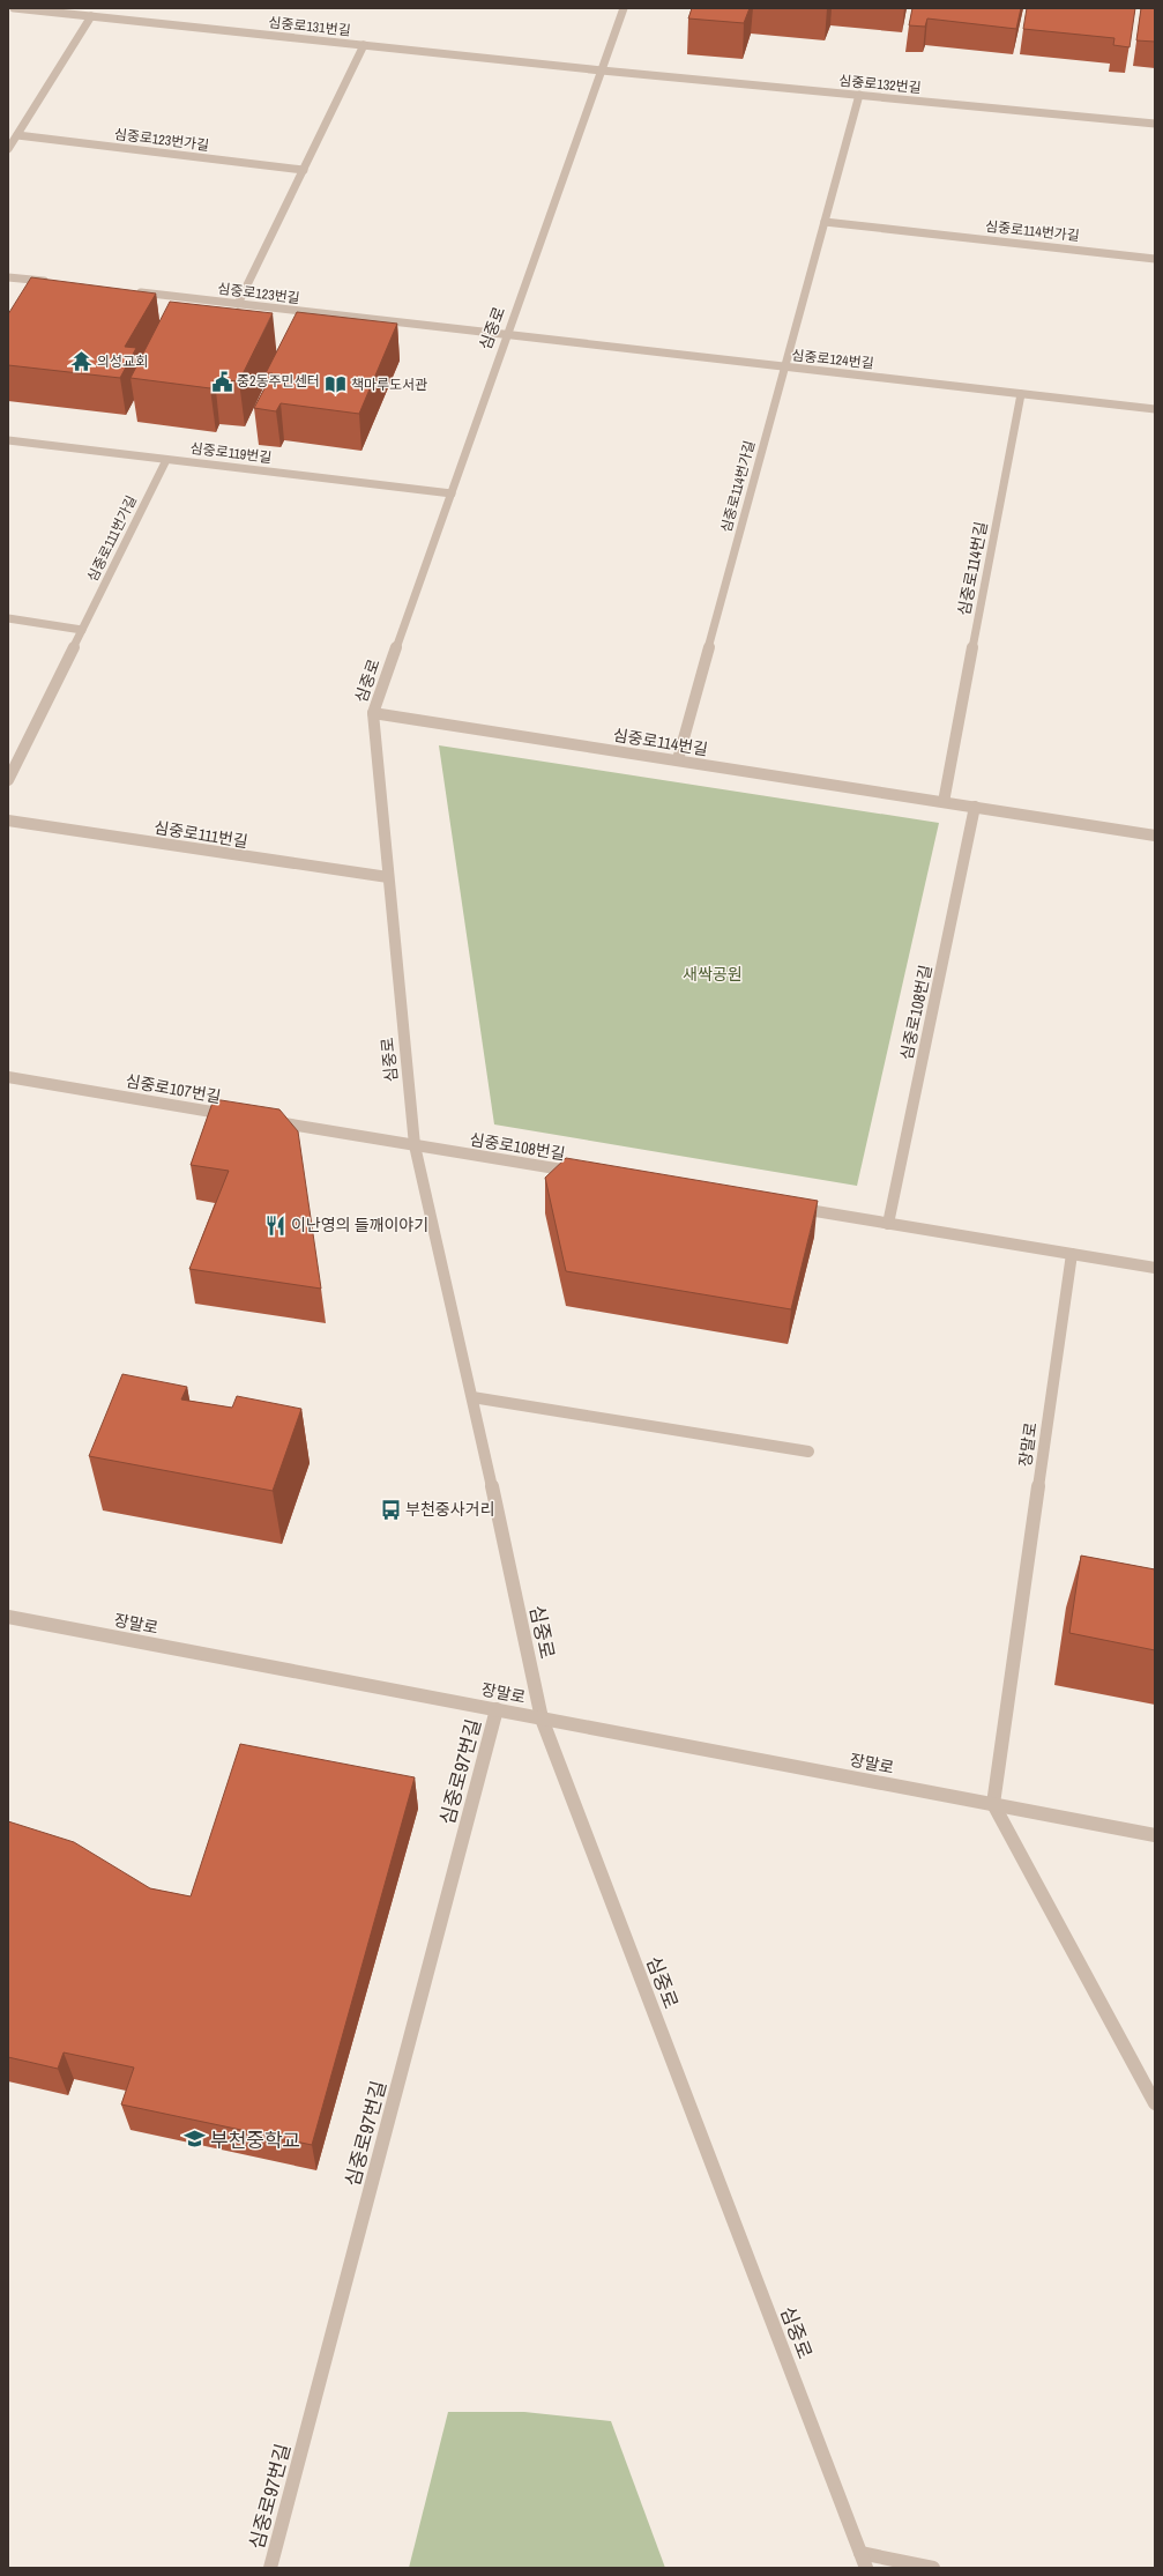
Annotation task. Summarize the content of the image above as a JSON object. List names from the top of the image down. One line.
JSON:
{"streets":{"street":["심중로131번길","심중로132번길","심중로123번가길","심중로114번가길","심중로123번길","심중로","심중로124번길","심중로119번길","심중로111번가길","심중로114번길","심중로111번길","심중로108번길","심중로107번길","장말로","심중로97번길"]},"crossings":[["심중로131번길","심중로132번길"],["심중로131번길","심중로"],["심중로132번길","심중로114번가길"],["심중로132번길","심중로"],["심중로114번가길","심중로124번길"],["심중로114번가길","심중로114번길"],["심중로123번길","심중로"],["심중로123번길","심중로124번길"],["심중로","심중로124번길"],["심중로","심중로119번길"],["심중로","심중로114번길"],["심중로","심중로111번길"],["심중로","심중로108번길"],["심중로","장말로"],["심중로124번길","심중로114번길"],["심중로119번길","심중로111번가길"],["심중로114번길","심중로108번길"],["장말로","심중로97번길"]],"parks":["새싹공원"],"places":{"temple":["의성교회"],"public building":["중2동주민센터"],"library":["책마루도서관"],"restaurant":["이난영의 들깨이야기"],"bus stop":["부천중사거리"],"school or university":["부천중학교"]}}
